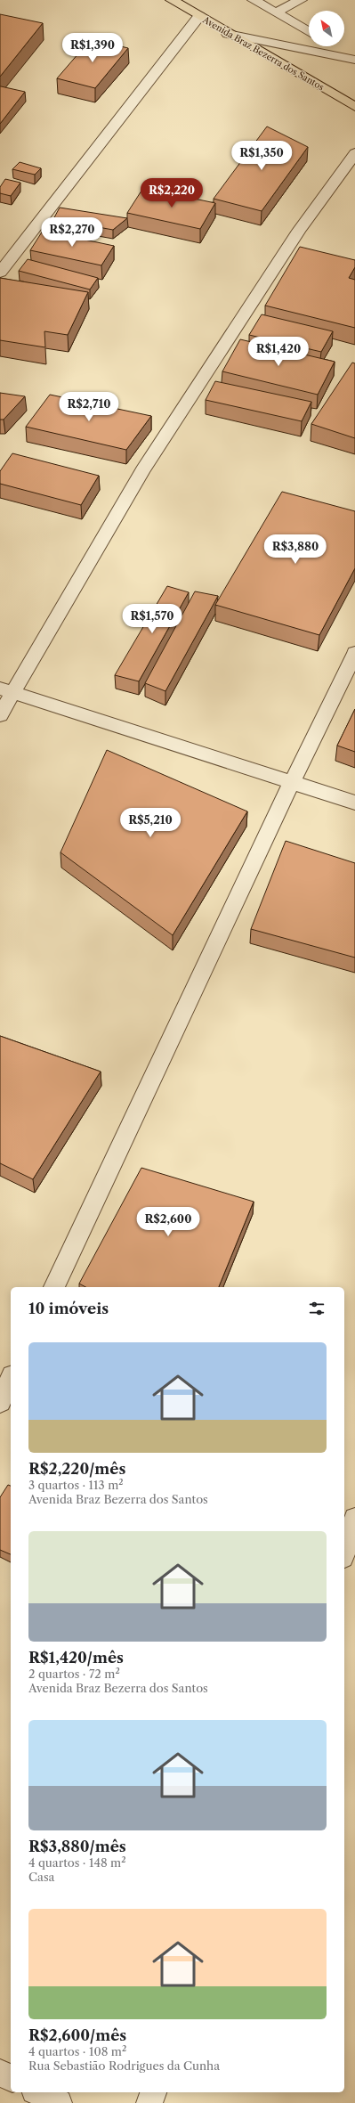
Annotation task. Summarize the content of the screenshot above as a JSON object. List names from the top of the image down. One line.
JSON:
{"streets":{"main road":["Avenida Braz Bezerra dos Santos"]},"north":"top left","page":{"price":["R$1,390","R$1,350","R$2,220","R$2,270","R$1,420","R$2,710","R$3,880","R$1,570","R$5,210","R$2,600"],"heading":"10 imóveis","list":[{"name":"R$2,220/mês","note":"3 quartos · 113 m² · Avenida Braz Bezerra dos Santos"},{"name":"R$1,420/mês","note":"2 quartos · 72 m² · Avenida Braz Bezerra dos Santos"},{"name":"R$3,880/mês","note":"4 quartos · 148 m² · Casa"},{"name":"R$2,600/mês","note":"4 quartos · 108 m² · Rua Sebastião Rodrigues da Cunha"}]}}
